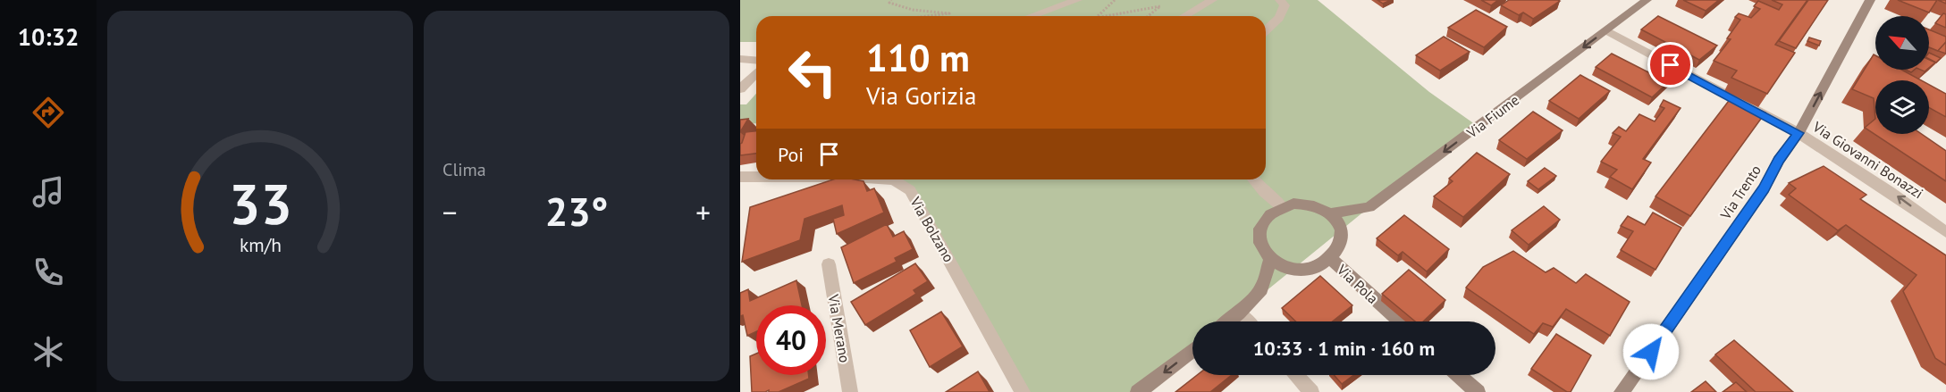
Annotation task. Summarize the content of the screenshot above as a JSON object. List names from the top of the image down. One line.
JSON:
{"streets":{"street":["Via Fiume","Via Giovanni Bonazzi","Via Trento","Via Bolzano","Via Pola","Via Merano"]},"crossings":[["Via Fiume","Via Giovanni Bonazzi"],["Via Fiume","Via Pola"],["Via Giovanni Bonazzi","Via Trento"]],"one_way":["Via Fiume","Via Giovanni Bonazzi"],"north":"top left","page":{"tabs":"10:32","tile":"Clima","turn":["110 m","Via Gorizia"],"then":"Poi","heat":["−","23°","+"],"limit":"40","trip":"10:33 · 1 min · 160 m","gauge":["33","km/h"]}}
